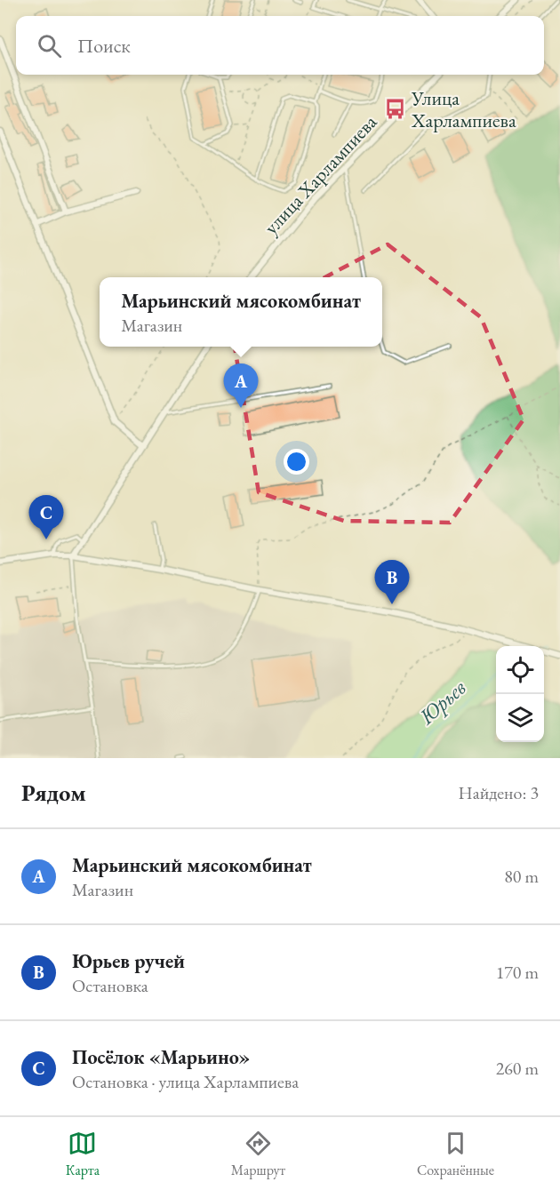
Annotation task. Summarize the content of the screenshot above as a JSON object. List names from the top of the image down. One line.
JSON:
{"streets":{"street":["улица Харлампиева"]},"water":["Юрьев"],"places":{"bus stop":["Улица Харлампиева"]},"page":{"search":"Поиск","popup":["Марьинский мясокомбинат","Магазин"],"pins":["A","C","B"],"heading":["Рядом","Найдено: 3"],"list":[{"mark":"A","name":"Марьинский мясокомбинат","note":"Магазин","value":"80 m"},{"mark":"B","name":"Юрьев ручей","note":"Остановка","value":"170 m"},{"mark":"C","name":"Посёлок «Марьино»","note":"Остановка · улица Харлампиева","value":"260 m"}],"nav":["Карта","Маршрут","Сохранённые"]}}
